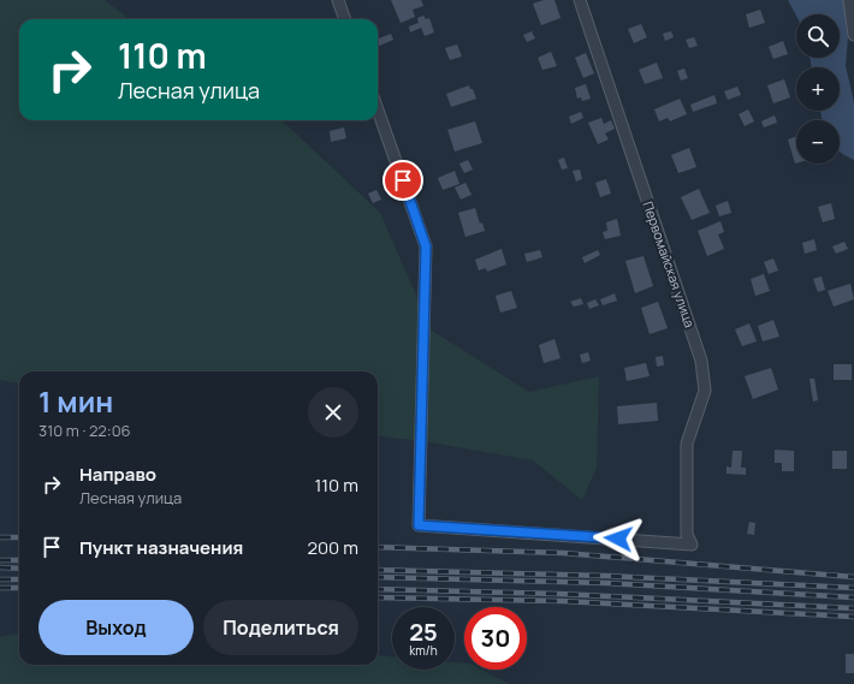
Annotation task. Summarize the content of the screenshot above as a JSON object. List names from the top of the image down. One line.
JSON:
{"streets":{"street":["Первомайская улица"]},"page":{"map_buttons":["+","−"],"turn":["110 m","Лесная улица"],"heading":["1 мин","310 m · 22:06"],"list":[{"name":"Направо","note":"Лесная улица","value":"110 m"},{"name":"Пункт назначения","value":"200 m"}],"buttons":["Выход","Поделиться"],"speed":"25 km/h","limit":"30"}}
